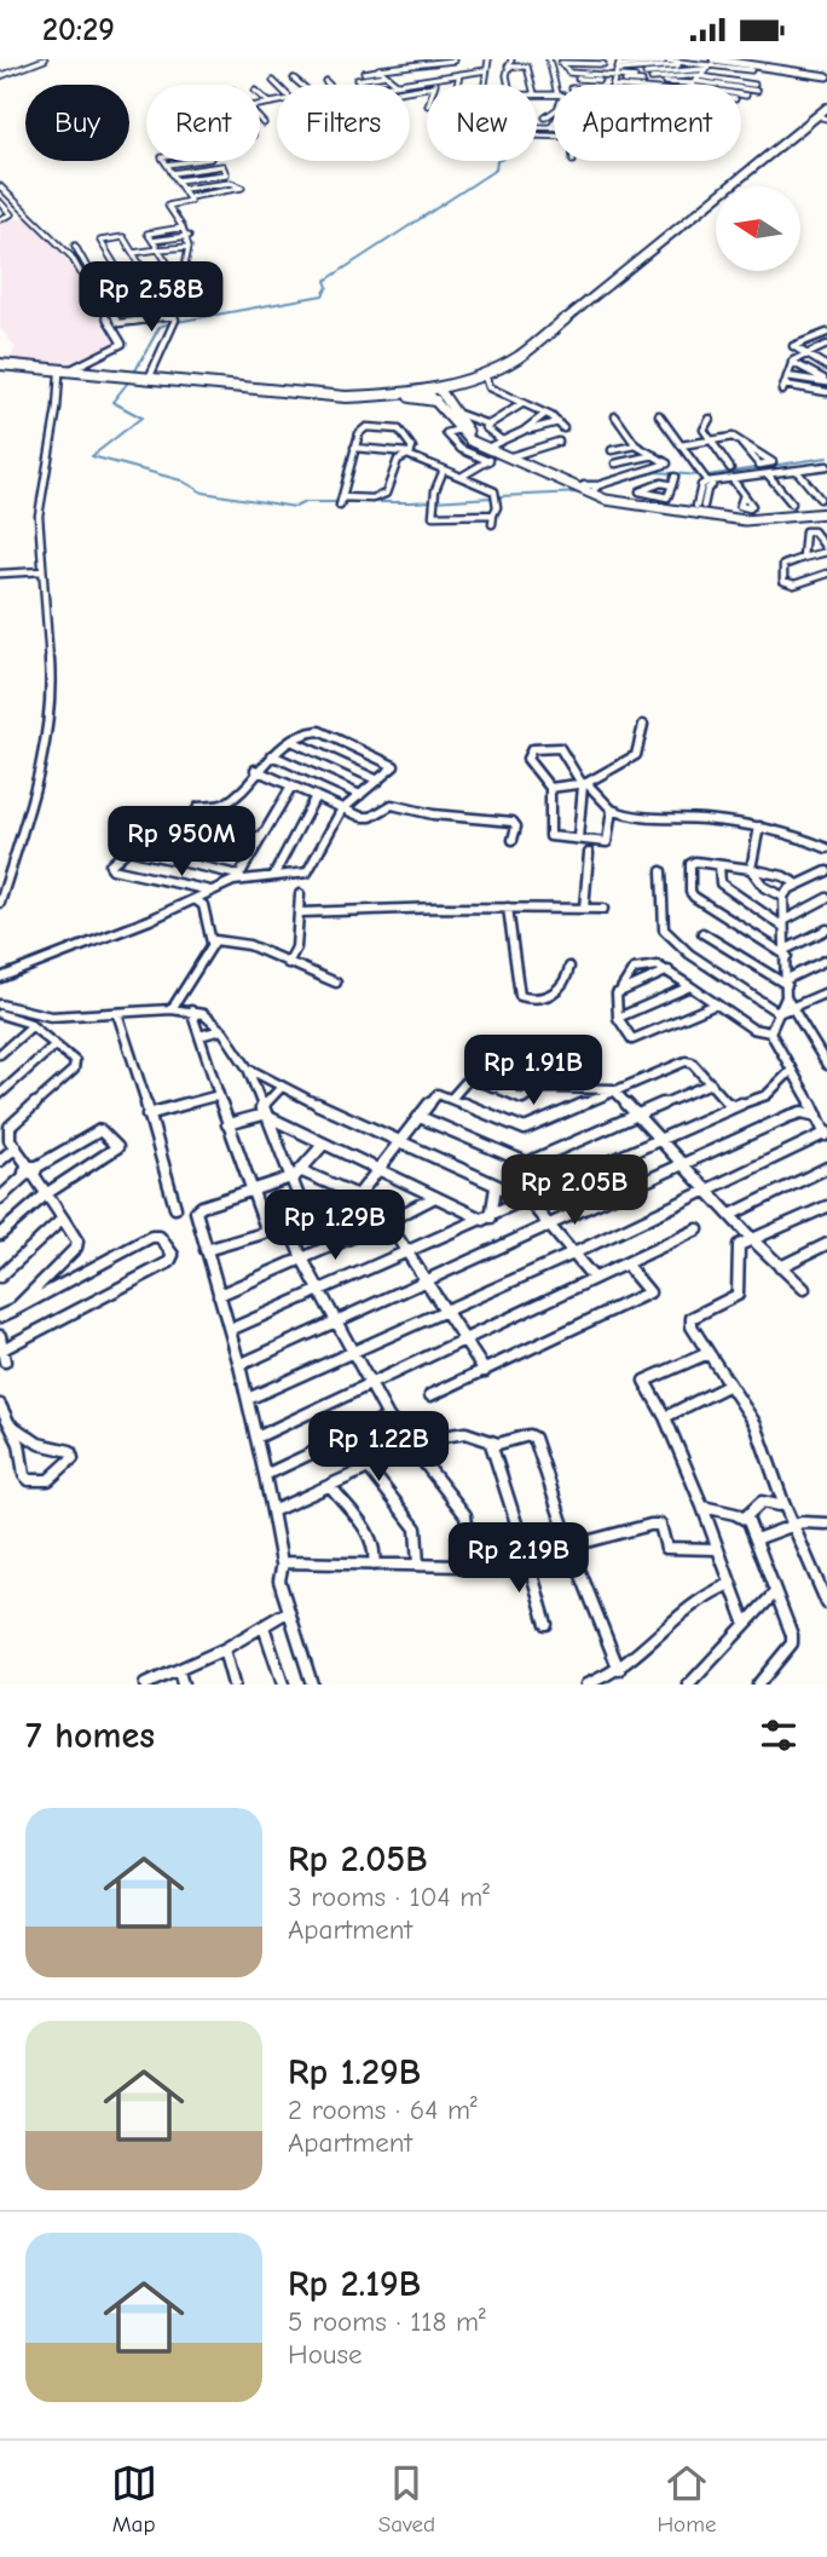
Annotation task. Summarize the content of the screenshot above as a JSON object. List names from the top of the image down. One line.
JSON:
{"north":"left","page":{"status":"20:29","chip":["Buy","Rent","Filters","New","Apartment"],"price":["Rp 2.58B","Rp 950M","Rp 1.91B","Rp 2.05B","Rp 1.29B","Rp 1.22B","Rp 2.19B"],"heading":"7 homes","list":[{"name":"Rp 2.05B","note":"3 rooms · 104 m² · Apartment"},{"name":"Rp 1.29B","note":"2 rooms · 64 m² · Apartment"},{"name":"Rp 2.19B","note":"5 rooms · 118 m² · House"}],"tabs":["Map","Saved","Home"]}}
